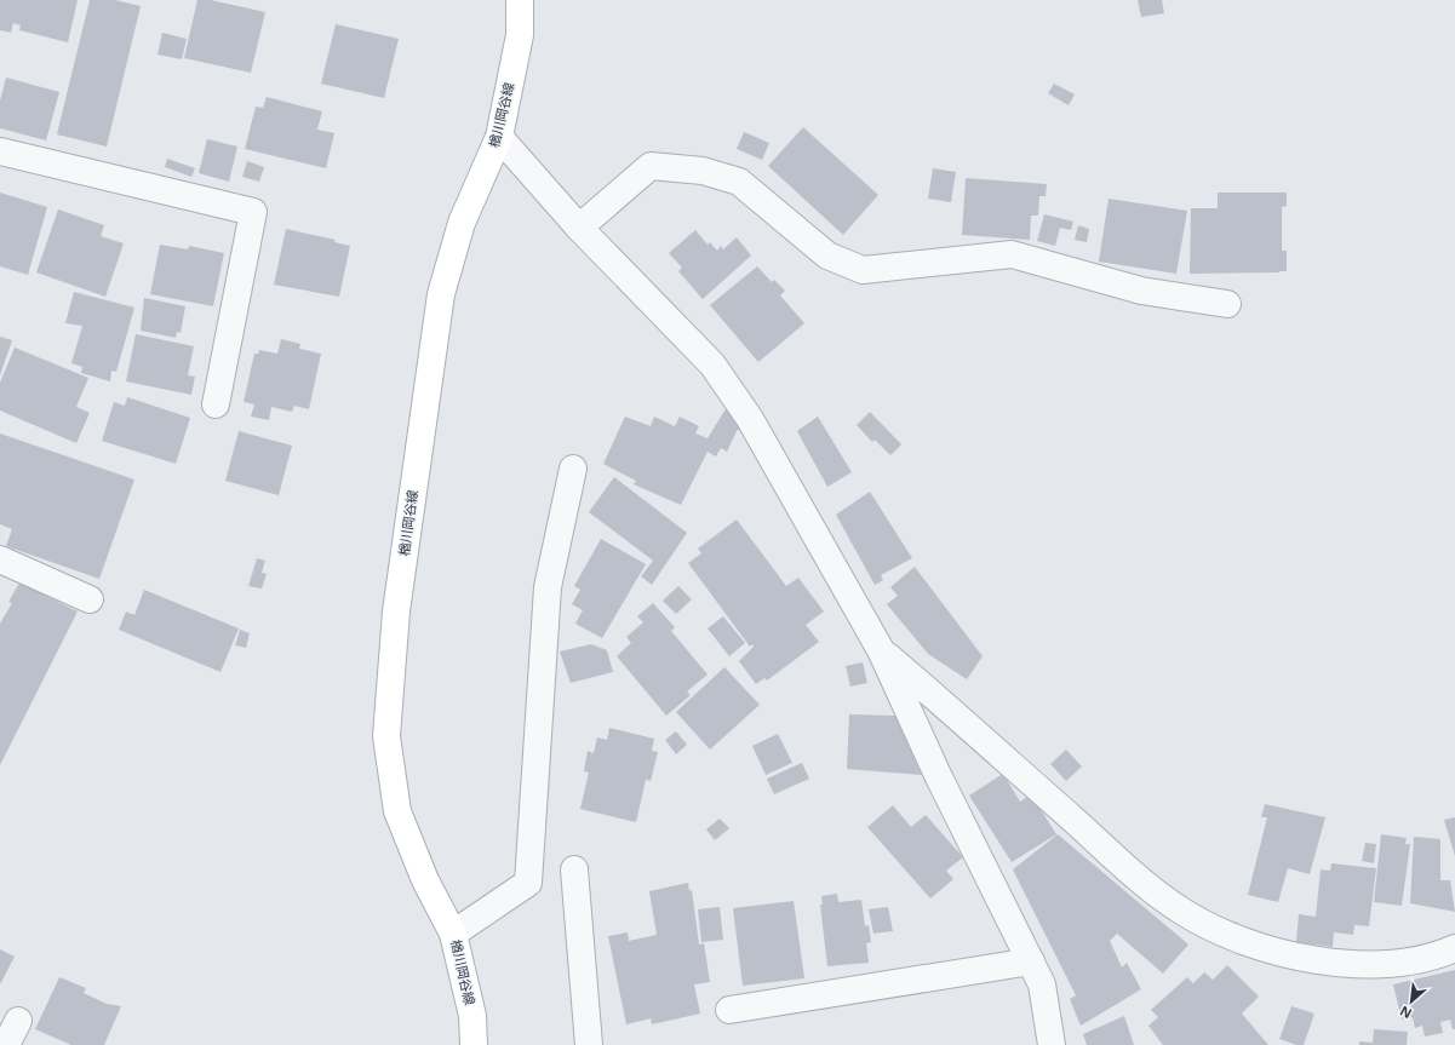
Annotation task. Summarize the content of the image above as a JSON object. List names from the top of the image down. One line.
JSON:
{"streets":{"main road":["楢川岡谷線"]},"north":"bottom left"}
